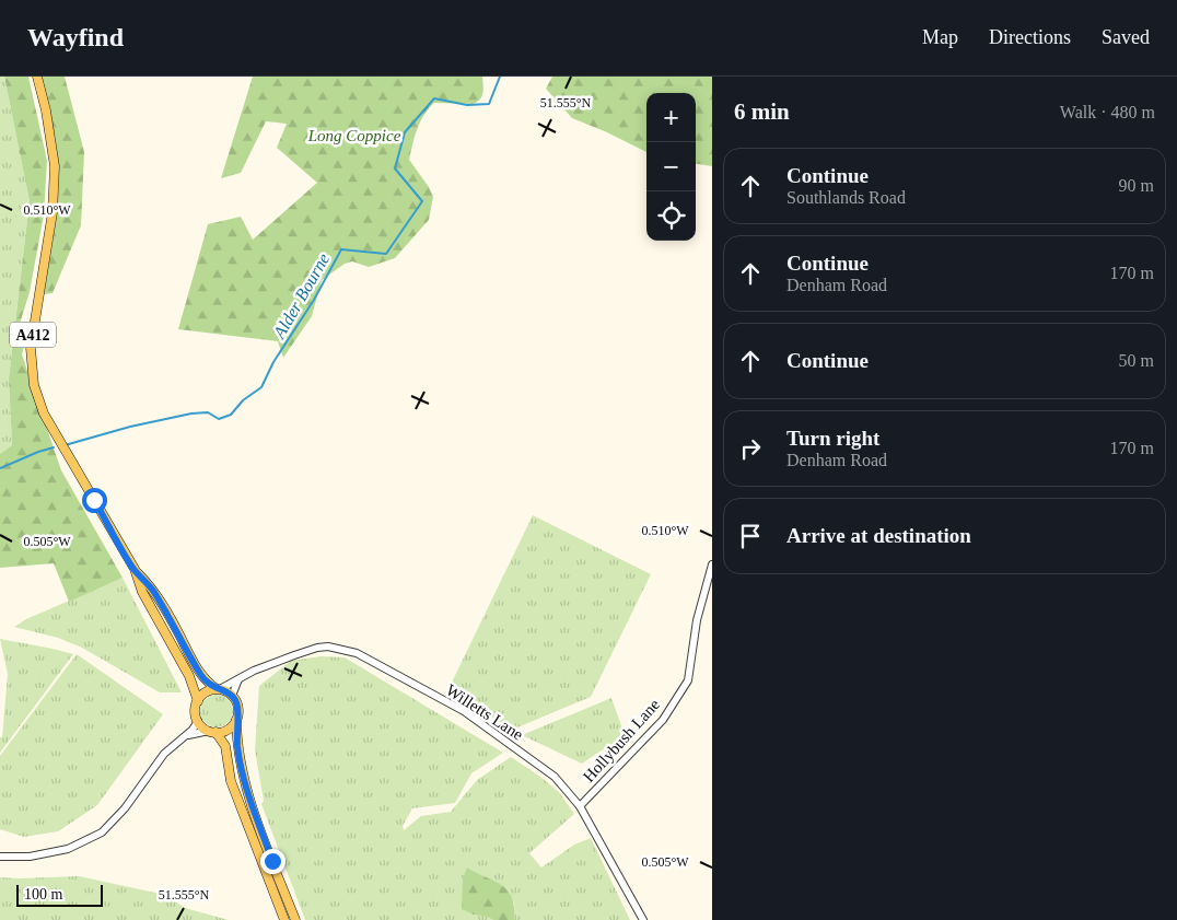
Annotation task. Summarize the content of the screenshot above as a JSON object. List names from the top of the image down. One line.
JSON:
{"streets":{"main road":["A412"],"street":["Willetts Lane","Hollybush Lane"]},"crossings":[["A412","Willetts Lane"],["Willetts Lane","Hollybush Lane"]],"water":["Alder Bourne"],"parks":["Long Coppice"],"scale_bar":"100 m","page":{"header":"Wayfind","nav":["Map","Directions","Saved"],"heading":["6 min","Walk · 480 m"],"map_buttons":["+","−"],"list":[["Continue","Southlands Road","90 m"],["Continue","Denham Road","170 m"],["Continue","50 m"],["Turn right","Denham Road","170 m"],"Arrive at destination"],"scale":"100 m"},"coordinates":["51.555°N","0.510°W","0.505°W"]}
